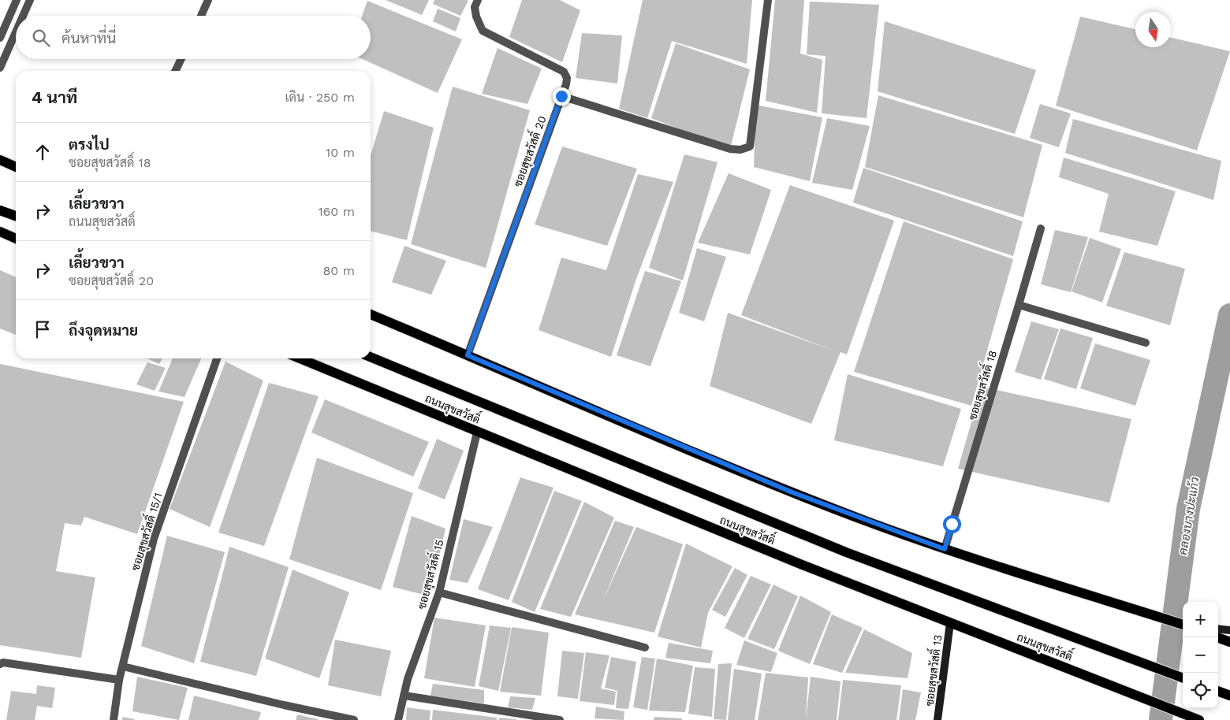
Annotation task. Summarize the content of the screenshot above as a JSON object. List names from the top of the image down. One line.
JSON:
{"streets":{"main road":["ถนนสุขสวัสดิ์"],"street":["ซอยสุขสวัสดิ์ 20","ซอยสุขสวัสดิ์ 18","ซอยสุขสวัสดิ์ 15/1","ซอยสุขสวัสดิ์ 15","ซอยสุขสวัสดิ์ 13"]},"crossings":[["ถนนสุขสวัสดิ์","ซอยสุขสวัสดิ์ 15"],["ถนนสุขสวัสดิ์","ซอยสุขสวัสดิ์ 13"]],"water":["คลองบางปะแก้ว"],"north":"bottom","page":{"search":"ค้นหาที่นี่","heading":["4 นาที","เดิน · 250 m"],"list":[["ตรงไป","ซอยสุขสวัสดิ์ 18","10 m"],["เลี้ยวขวา","ถนนสุขสวัสดิ์","160 m"],["เลี้ยวขวา","ซอยสุขสวัสดิ์ 20","80 m"],"ถึงจุดหมาย"],"map_buttons":["+","−"]}}
